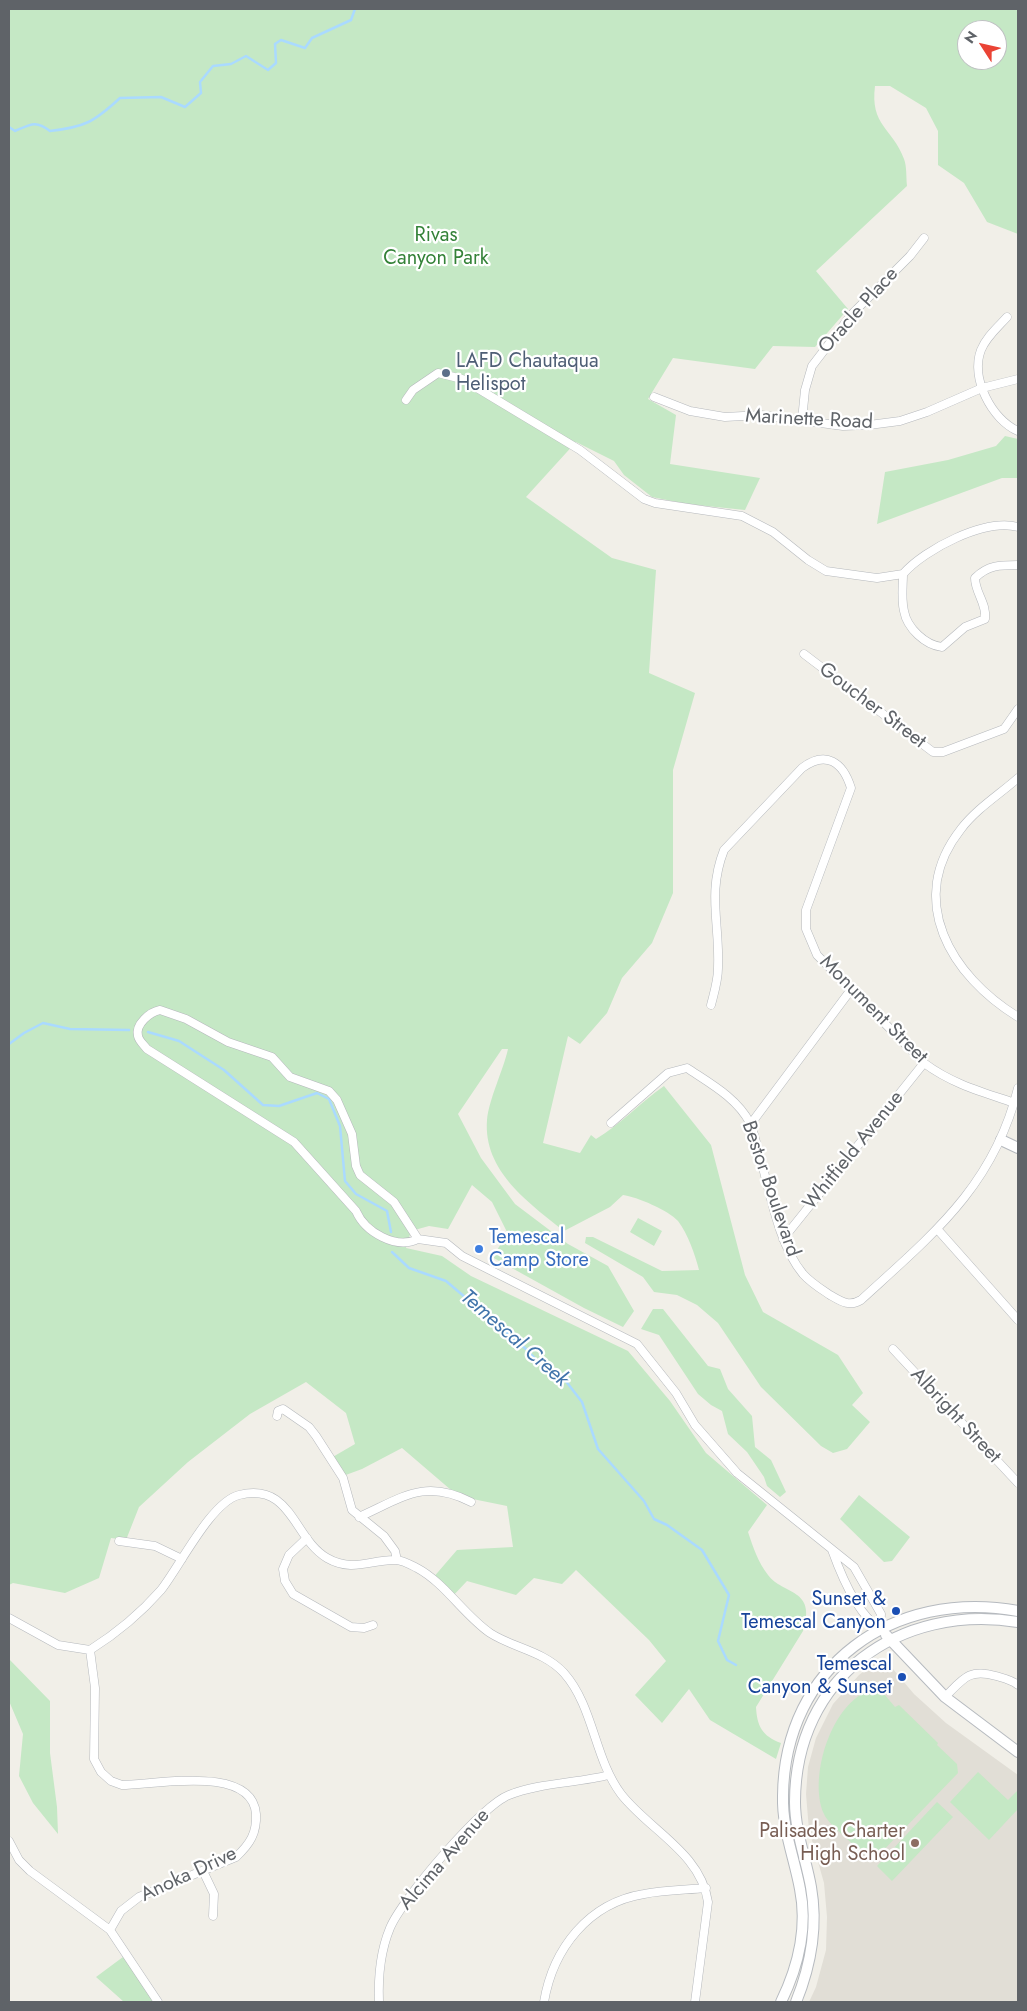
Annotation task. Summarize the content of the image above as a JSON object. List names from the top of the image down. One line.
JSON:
{"streets":{"street":["Oracle Place","Marinette Road","Goucher Street","Monument Street","Whitfield Avenue","Bestor Boulevard","Albright Street","Alcima Avenue","Anoka Drive"]},"crossings":[["Oracle Place","Marinette Road"],["Monument Street","Whitfield Avenue"],["Monument Street","Bestor Boulevard"],["Whitfield Avenue","Bestor Boulevard"]],"water":["Temescal Creek"],"parks":["Rivas Canyon Park"],"places":["LAFD Chautaqua Helispot","Temescal Camp Store","Sunset & Temescal Canyon","Temescal Canyon & Sunset","Palisades Charter High School"],"north":"top left"}
